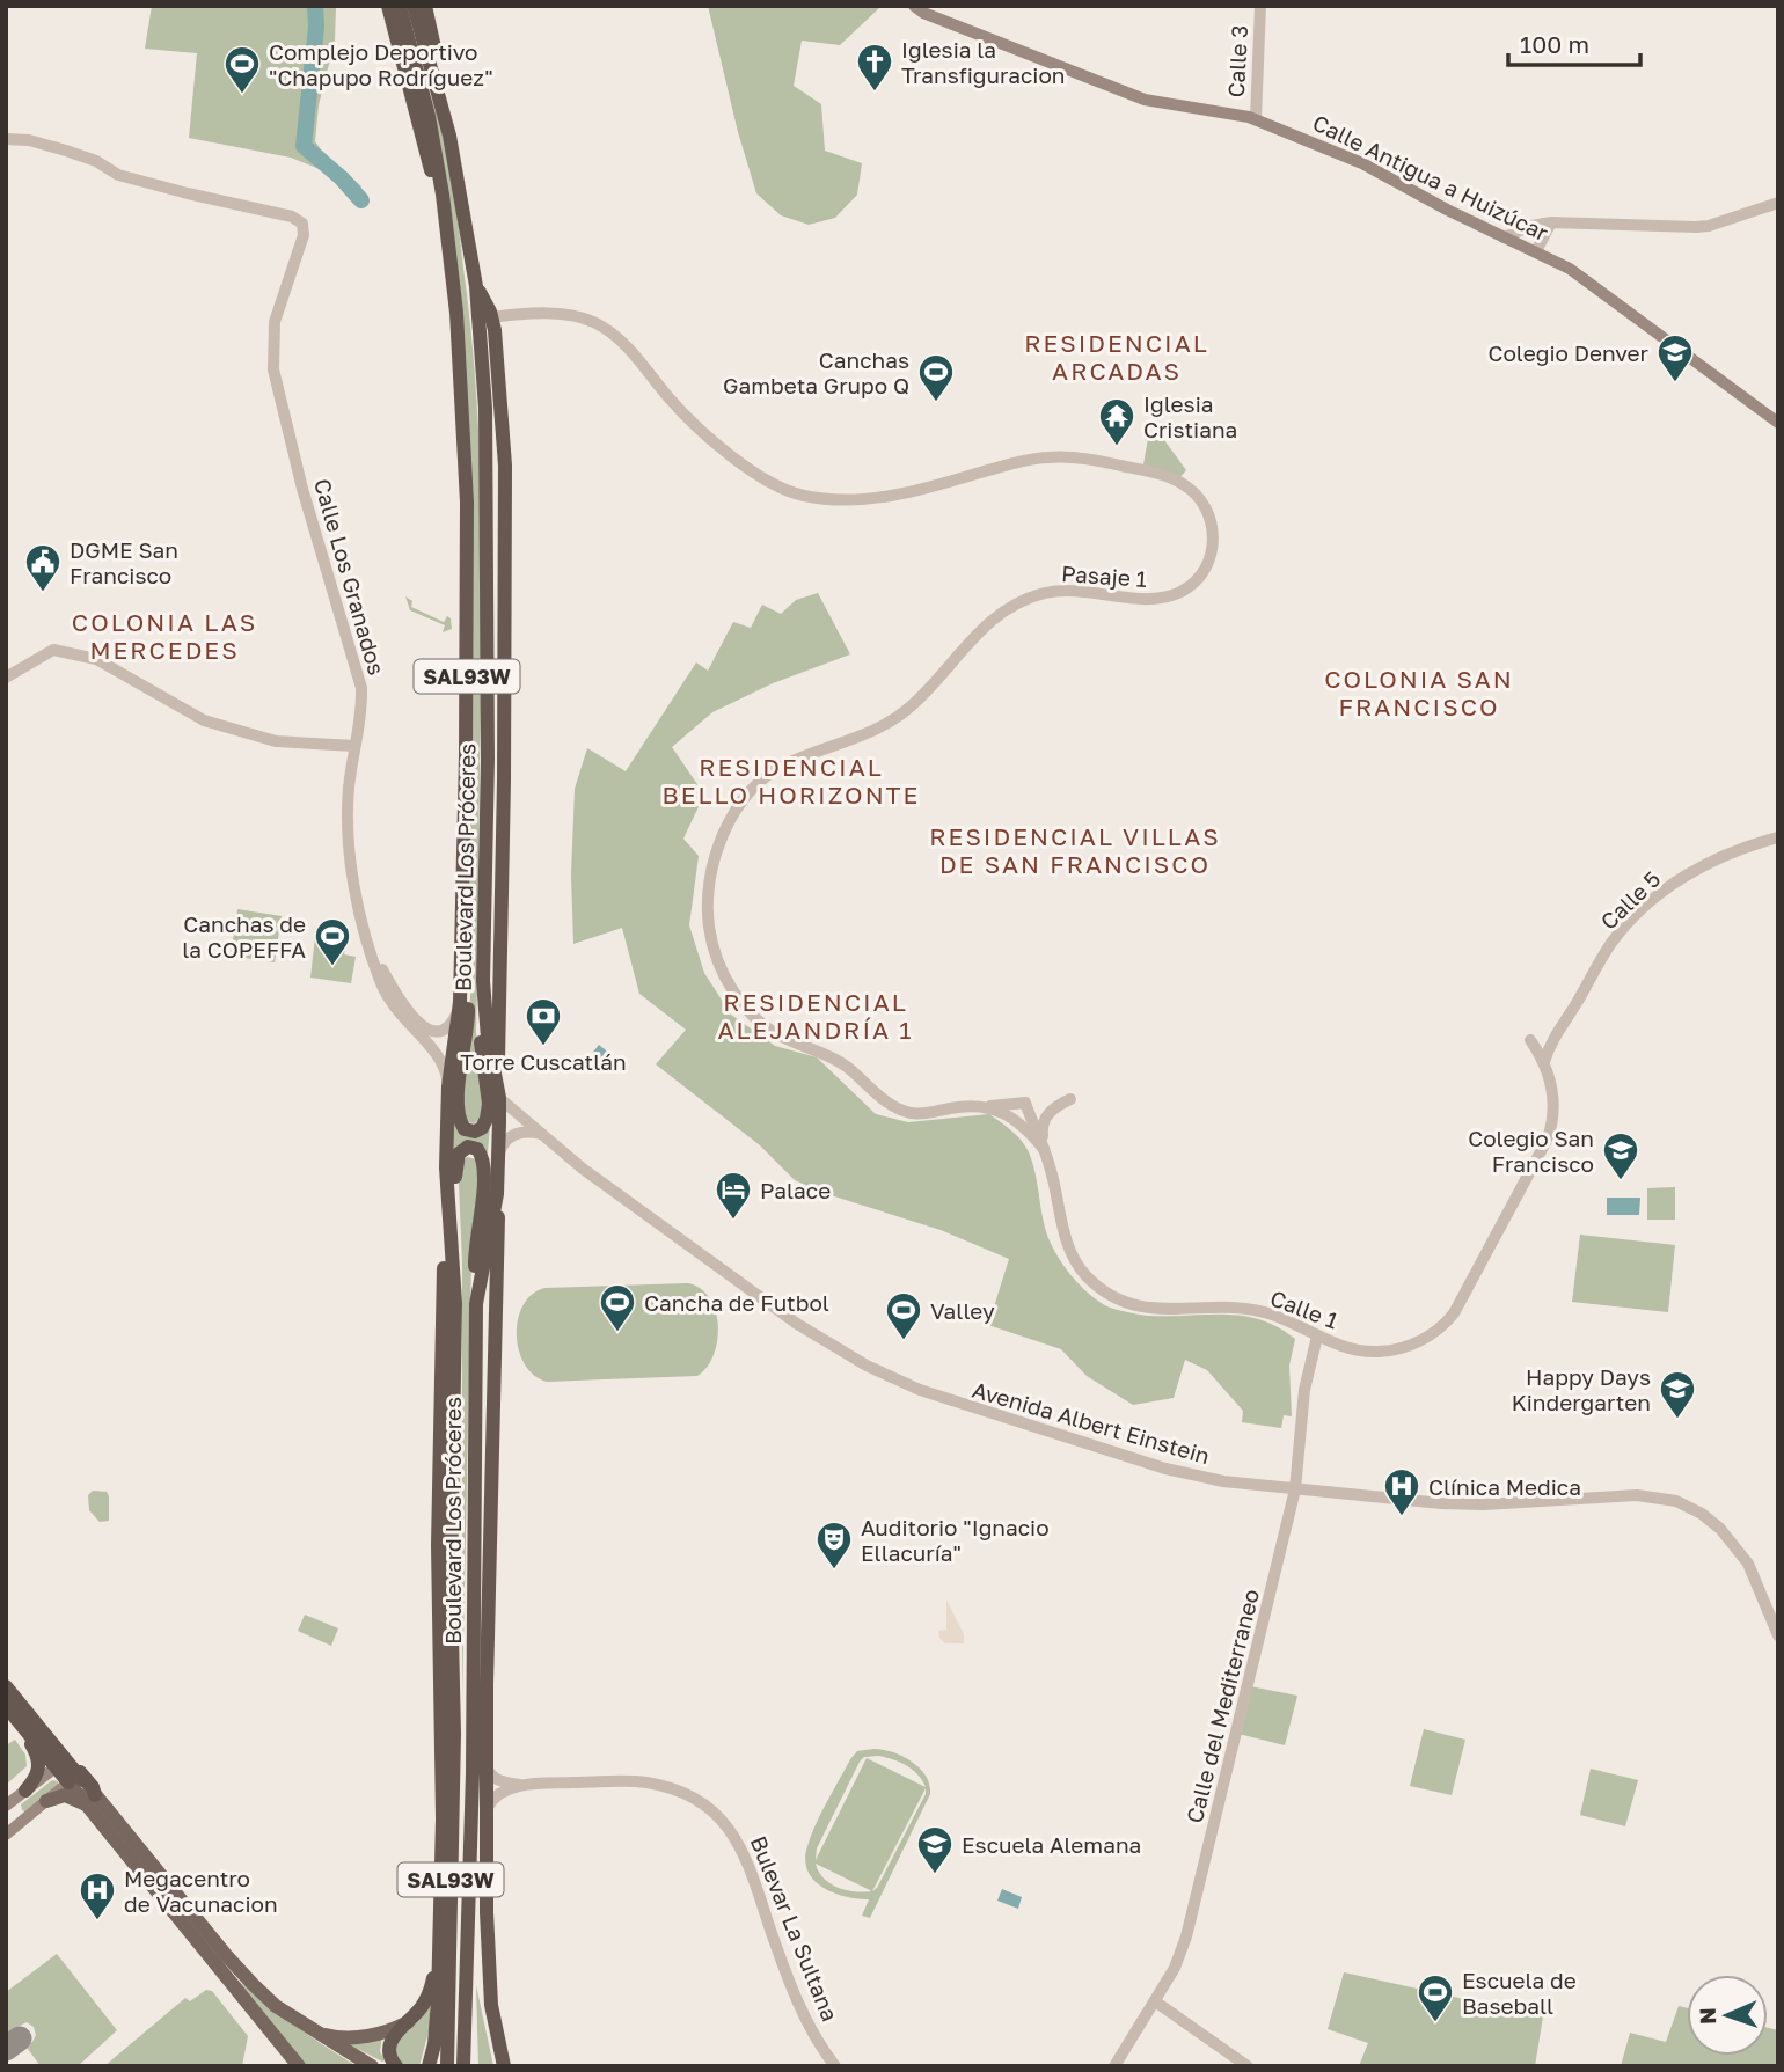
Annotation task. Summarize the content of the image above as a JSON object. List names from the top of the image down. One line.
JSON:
{"streets":{"highway":["SAL93W","Boulevard Los Próceres"],"main road":["Calle Antigua a Huizúcar"],"street":["Calle 3","Pasaje 1","Calle Los Granados","Calle 5","Calle 1","Avenida Albert Einstein","Calle del Mediterraneo","Bulevar La Sultana"]},"crossings":[["Calle 3","Calle Antigua a Huizúcar"],["Pasaje 1","Calle 1"],["Calle Los Granados","Boulevard Los Próceres"],["Boulevard Los Próceres","Avenida Albert Einstein"],["Calle 5","Calle 1"],["Calle 1","Calle del Mediterraneo"],["Avenida Albert Einstein","Calle del Mediterraneo"]],"districts":["RESIDENCIAL ARCADAS","COLONIA LAS MERCEDES","COLONIA SAN FRANCISCO","RESIDENCIAL BELLO HORIZONTE","RESIDENCIAL VILLAS DE SAN FRANCISCO","RESIDENCIAL ALEJANDRÍA 1"],"places":{"church":["Iglesia la Transfiguracion"],"sports":["Complejo Deportivo \"Chapupo Rodríguez\"","Canchas Gambeta Grupo Q","Canchas de la COPEFFA","Cancha de Futbol","Valley","Escuela de Baseball"],"school or university":["Colegio Denver","Colegio San Francisco","Happy Days Kindergarten","Escuela Alemana"],"temple":["Iglesia Cristiana"],"public building":["DGME San Francisco"],"bank":["Torre Cuscatlán"],"hotel":["Palace"],"hospital":["Clínica Medica","Megacentro de Vacunacion"],"theatre":["Auditorio \"Ignacio Ellacuría\""]},"scale_bar":"100 m","north":"left"}
